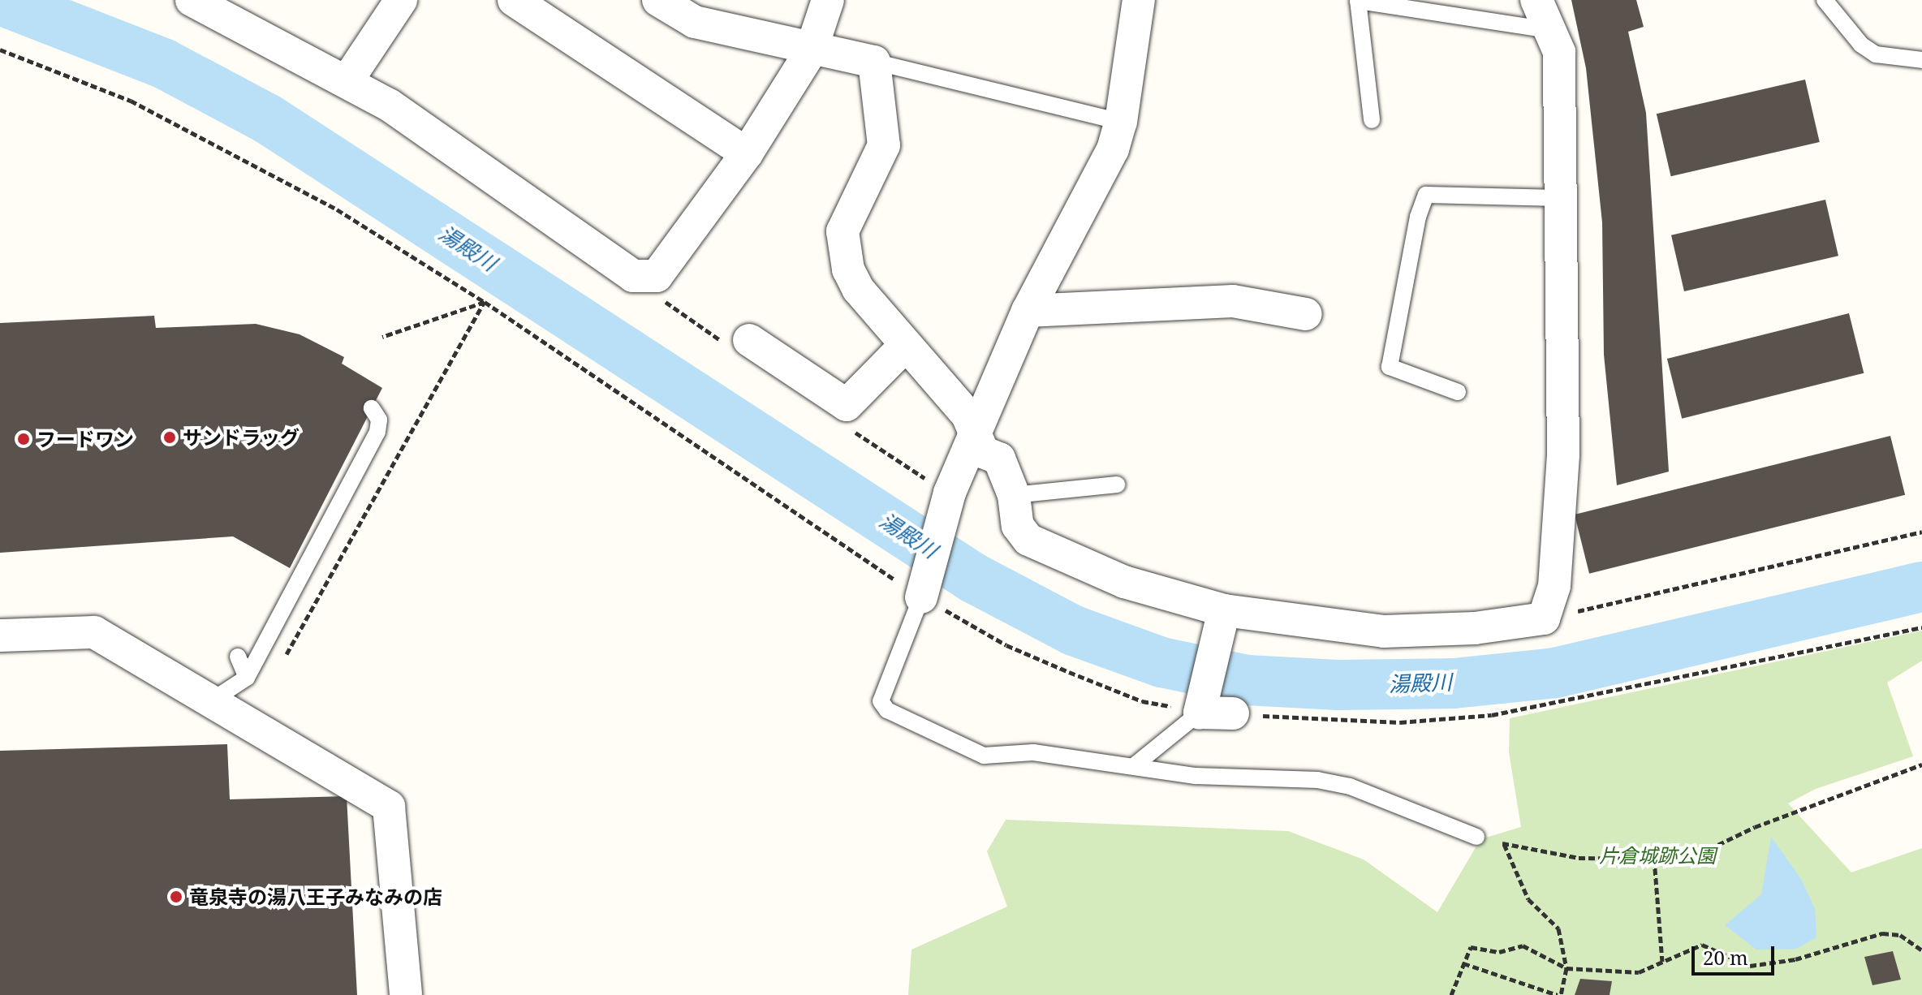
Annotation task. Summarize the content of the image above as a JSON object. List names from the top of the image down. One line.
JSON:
{"water":["湯殿川"],"parks":["片倉城跡公園"],"places":["サンドラッグ","フードワン","竜泉寺の湯八王子みなみの店"],"scale_bar":"20 m"}
